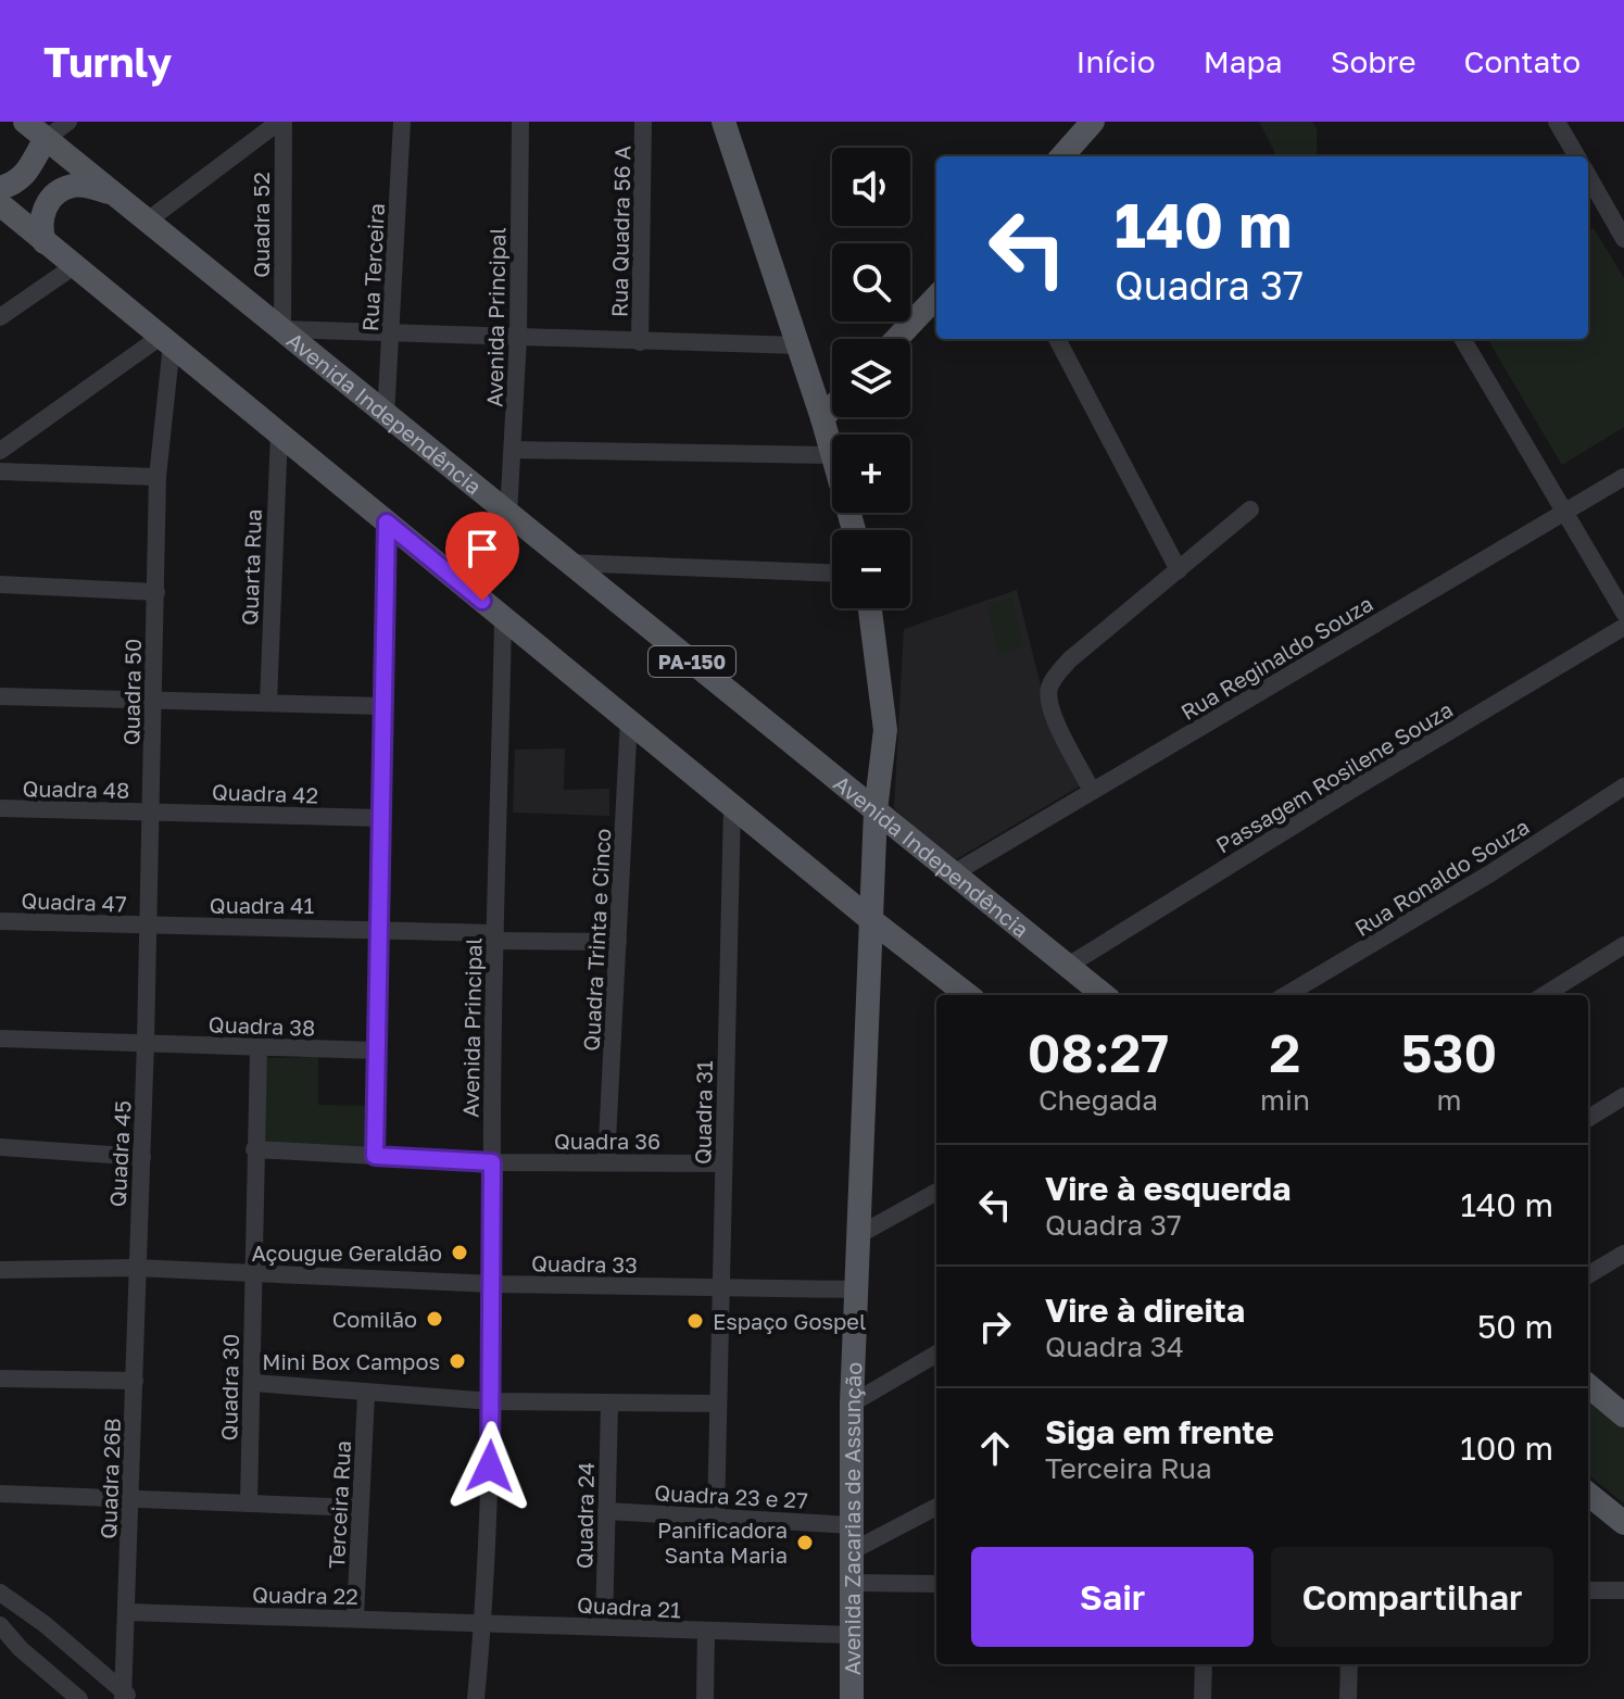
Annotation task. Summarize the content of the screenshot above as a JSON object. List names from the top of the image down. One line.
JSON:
{"streets":{"main road":["Avenida Independência","PA-150","Avenida Zacarias de Assunção"],"street":["Quadra 52","Rua Quadra 56 A","Rua Terceira","Avenida Principal","Quarta Rua","Rua Reginaldo Souza","Quadra 50","Passagem Rosilene Souza","Quadra 48","Quadra 42","Rua Ronaldo Souza","Quadra 47","Quadra 41","Quadra Trinta e Cinco","Quadra 38","Quadra 31","Quadra 36","Quadra 45","Quadra 33","Quadra 30","Quadra 26B","Quadra 23 e 27","Terceira Rua","Quadra 24","Quadra 22","Quadra 21"]},"crossings":[["Quadra 52","Avenida Independência"],["Rua Terceira","Avenida Independência"],["Avenida Principal","Avenida Independência"],["Avenida Principal","Quadra 41"],["Avenida Principal","Quadra 36"],["Avenida Principal","Quadra 33"],["Avenida Principal","Quadra 22"],["Avenida Principal","Quadra 21"],["Avenida Independência","Rua Reginaldo Souza"],["Avenida Independência","Passagem Rosilene Souza"],["Avenida Independência","Avenida Zacarias de Assunção"],["Quadra 50","Quadra 48"],["Quadra 50","Quadra 42"],["Quadra 50","Quadra 47"],["Quadra 50","Quadra 41"],["Quadra 50","Quadra 38"],["Quadra 50","Quadra 45"],["Quadra 48","Quadra 42"],["Quadra 47","Quadra 41"],["Quadra Trinta e Cinco","Quadra 36"],["Quadra 38","Quadra 45"],["Quadra 31","Quadra 36"],["Quadra 31","Quadra 33"],["Quadra 31","Quadra 23 e 27"],["Quadra 45","Quadra 33"],["Quadra 45","Quadra 26B"],["Quadra 33","Quadra 30"],["Quadra 33","Quadra 26B"],["Quadra 26B","Quadra 22"],["Quadra 23 e 27","Quadra 24"],["Quadra 23 e 27","Avenida Zacarias de Assunção"],["Terceira Rua","Quadra 22"],["Quadra 24","Quadra 21"],["Quadra 22","Quadra 21"]],"places":["Açougue Geraldão","Comilão","Espaço Gospel","Mini Box Campos","Panificadora Santa Maria"],"page":{"header":"Turnly","nav":["Início","Mapa","Sobre","Contato"],"map_buttons":["+","−"],"turn":["140 m","Quadra 37"],"eta":["08:27","Chegada","2","min","530","m"],"list":[{"name":"Vire à esquerda","note":"Quadra 37","value":"140 m"},{"name":"Vire à direita","note":"Quadra 34","value":"50 m"},{"name":"Siga em frente","note":"Terceira Rua","value":"100 m"}],"buttons":["Sair","Compartilhar"]}}
